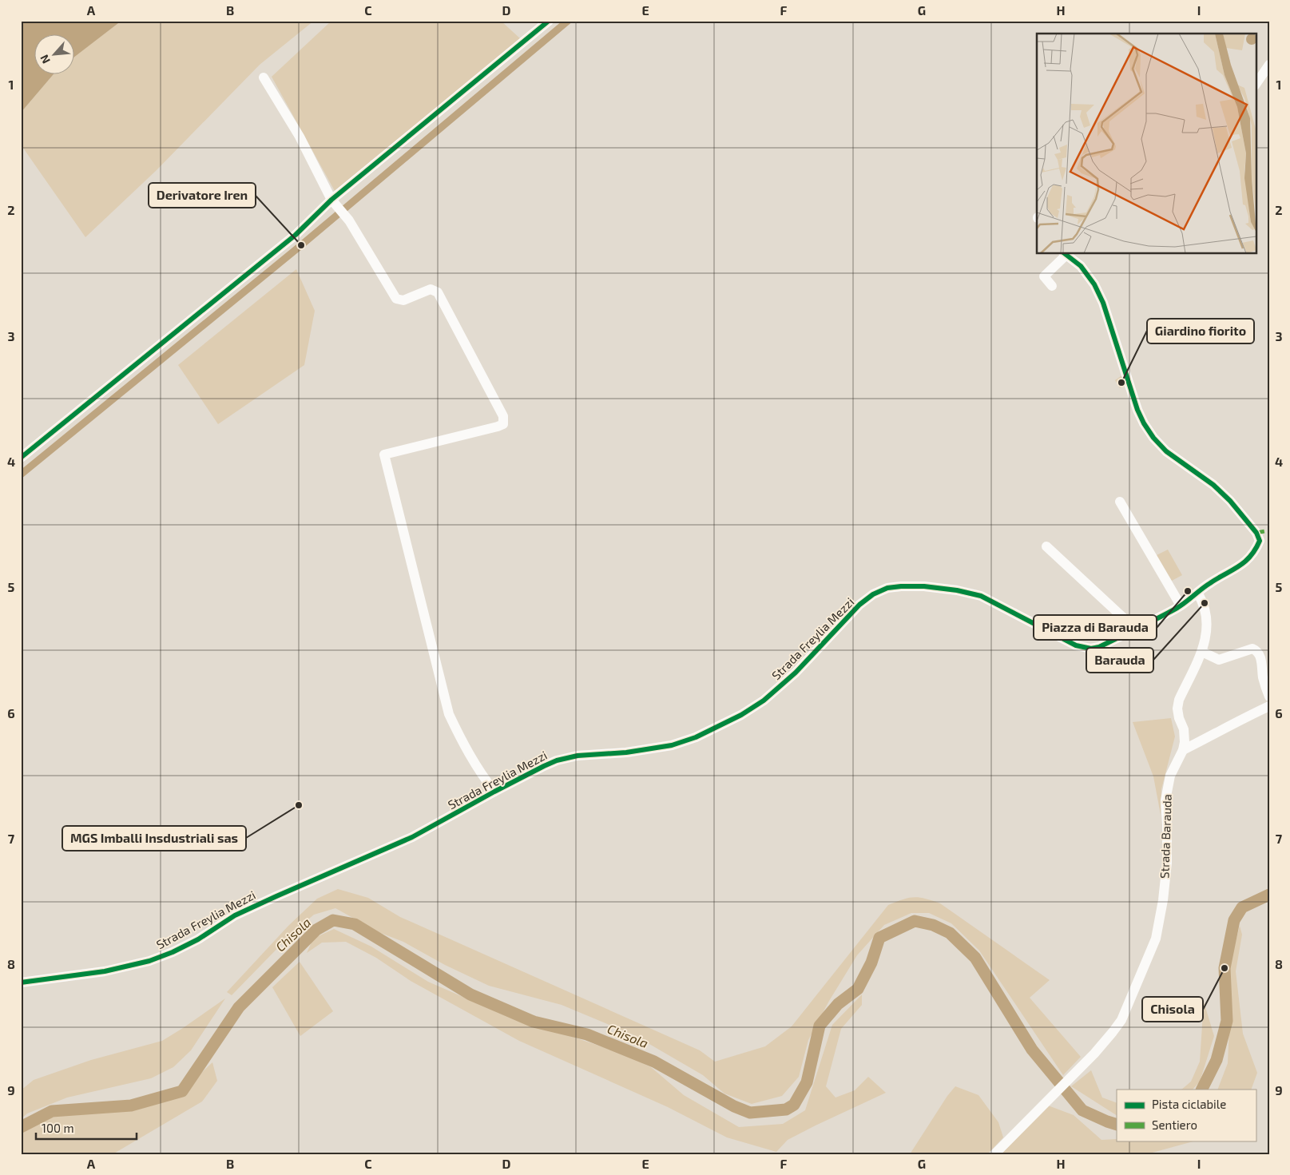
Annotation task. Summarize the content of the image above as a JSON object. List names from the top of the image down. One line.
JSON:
{"streets":{"street":["Strada Freylia Mezzi","Strada Barauda"]},"crossings":[["Strada Freylia Mezzi","Strada Barauda"]],"water":["Chisola"],"places":["Derivatore Iren","Giardino fiorito","Piazza di Barauda","Barauda","MGS Imballi Insdustriali sas","Chisola"],"legend":["Pista ciclabile","Sentiero"],"scale_bar":"100 m","north":"bottom left","grid":{"columns":["A","B","C","D","E","F","G","H","I"],"rows":["1","2","3","4","5","6","7","8","9"]}}
